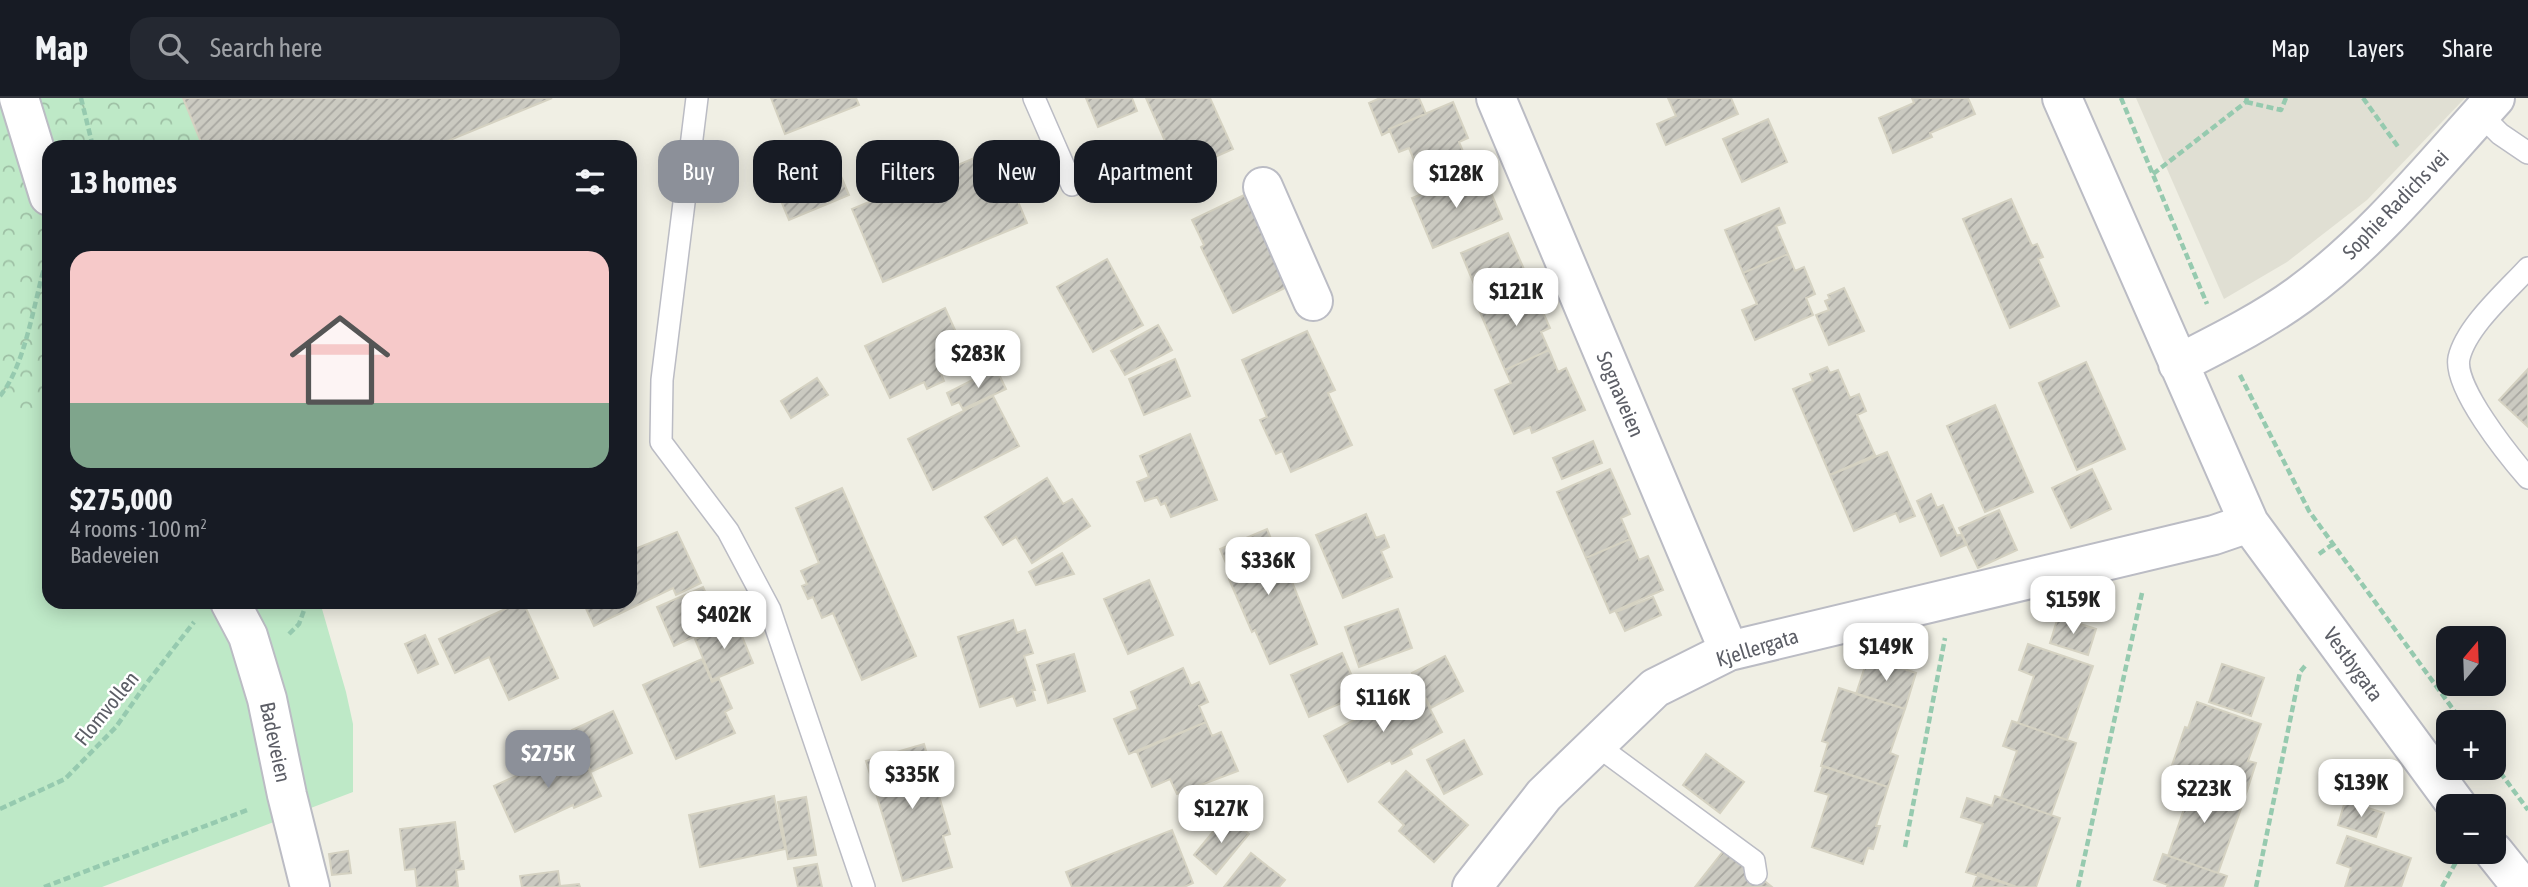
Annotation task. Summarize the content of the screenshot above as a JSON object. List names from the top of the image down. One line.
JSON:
{"streets":{"street":["Sophie Radichs vei","Sognaveien","Kjellergata","Vestbygata","Badeveien"],"path":["Flomvollen"]},"crossings":[["Sognaveien","Kjellergata"],["Kjellergata","Vestbygata"]],"north":"top","page":{"header":"Map","search":"Search here","nav":["Map","Layers","Share"],"chip":["Buy","Rent","Filters","New","Apartment"],"heading":"13 homes","price":["$128K","$121K","$283K","$336K","$159K","$402K","$149K","$116K","$275K","$335K","$139K","$223K","$127K"],"list":[{"name":"$275,000","note":"4 rooms · 100 m² · Badeveien"}],"map_buttons":["+","−"]}}
